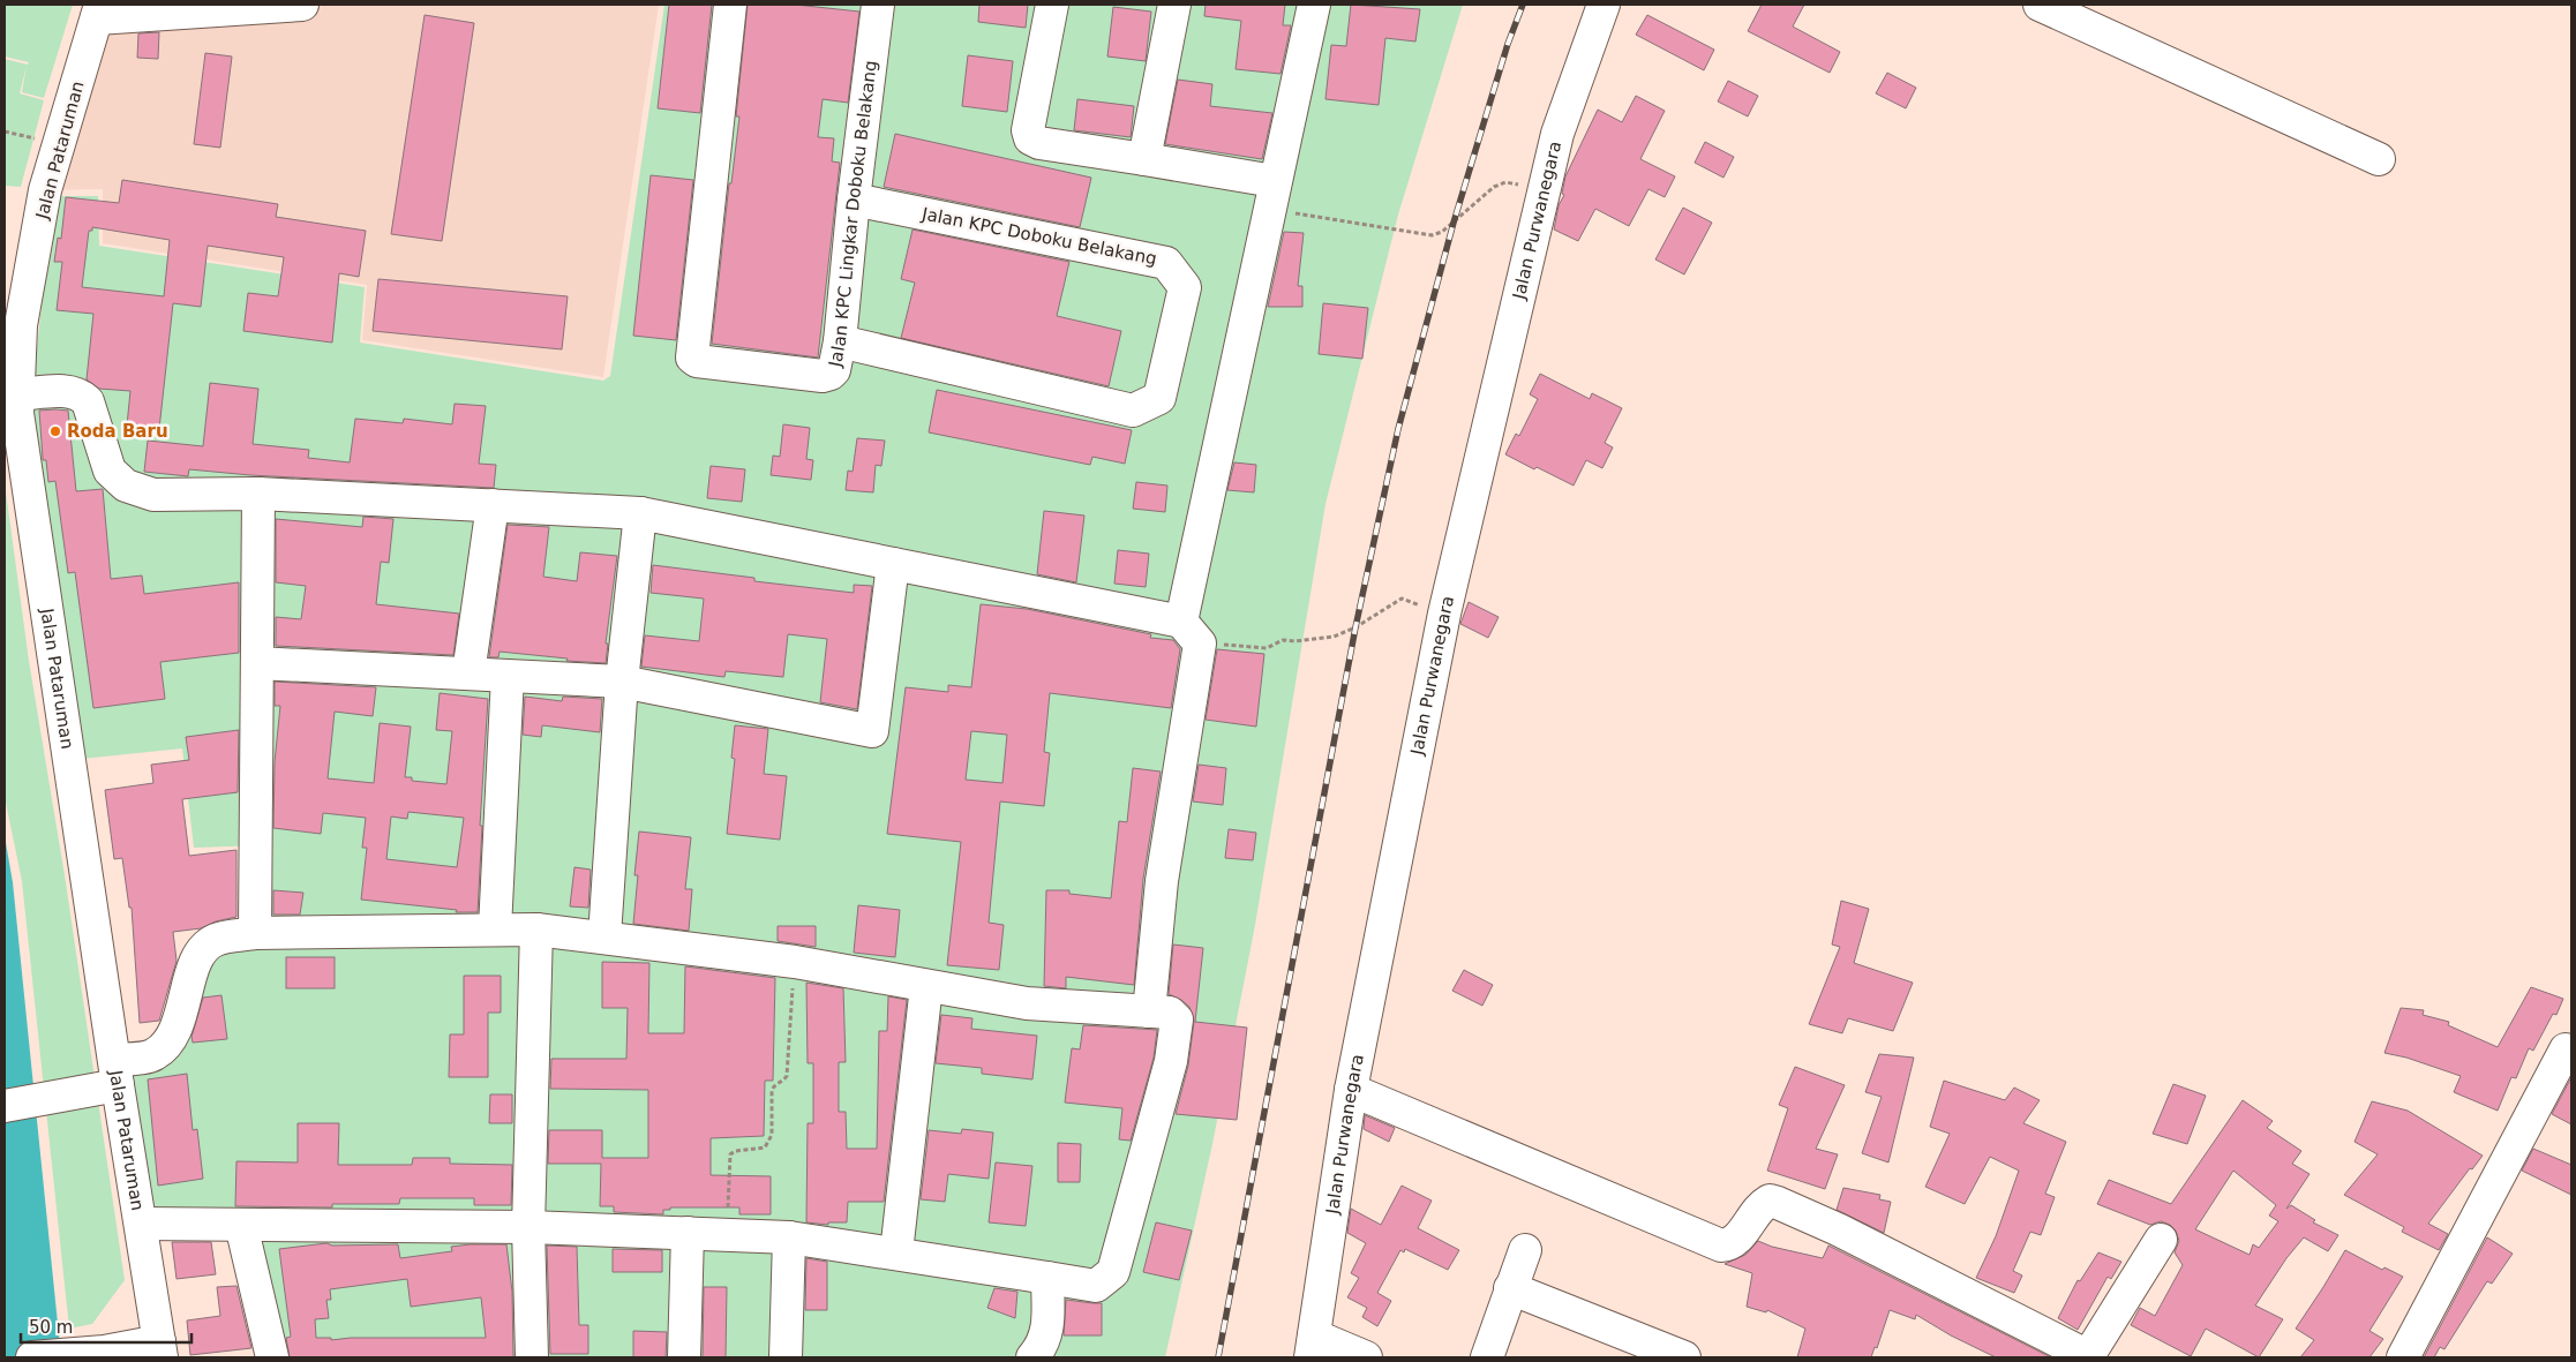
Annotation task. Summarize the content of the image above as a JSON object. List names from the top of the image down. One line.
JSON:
{"streets":{"street":["Jalan Pataruman","Jalan KPC Lingkar Doboku Belakang","Jalan Purwanegara","Jalan KPC Doboku Belakang"]},"crossings":[["Jalan KPC Lingkar Doboku Belakang","Jalan KPC Doboku Belakang"]],"places":["Roda Baru"],"scale_bar":"50 m"}
